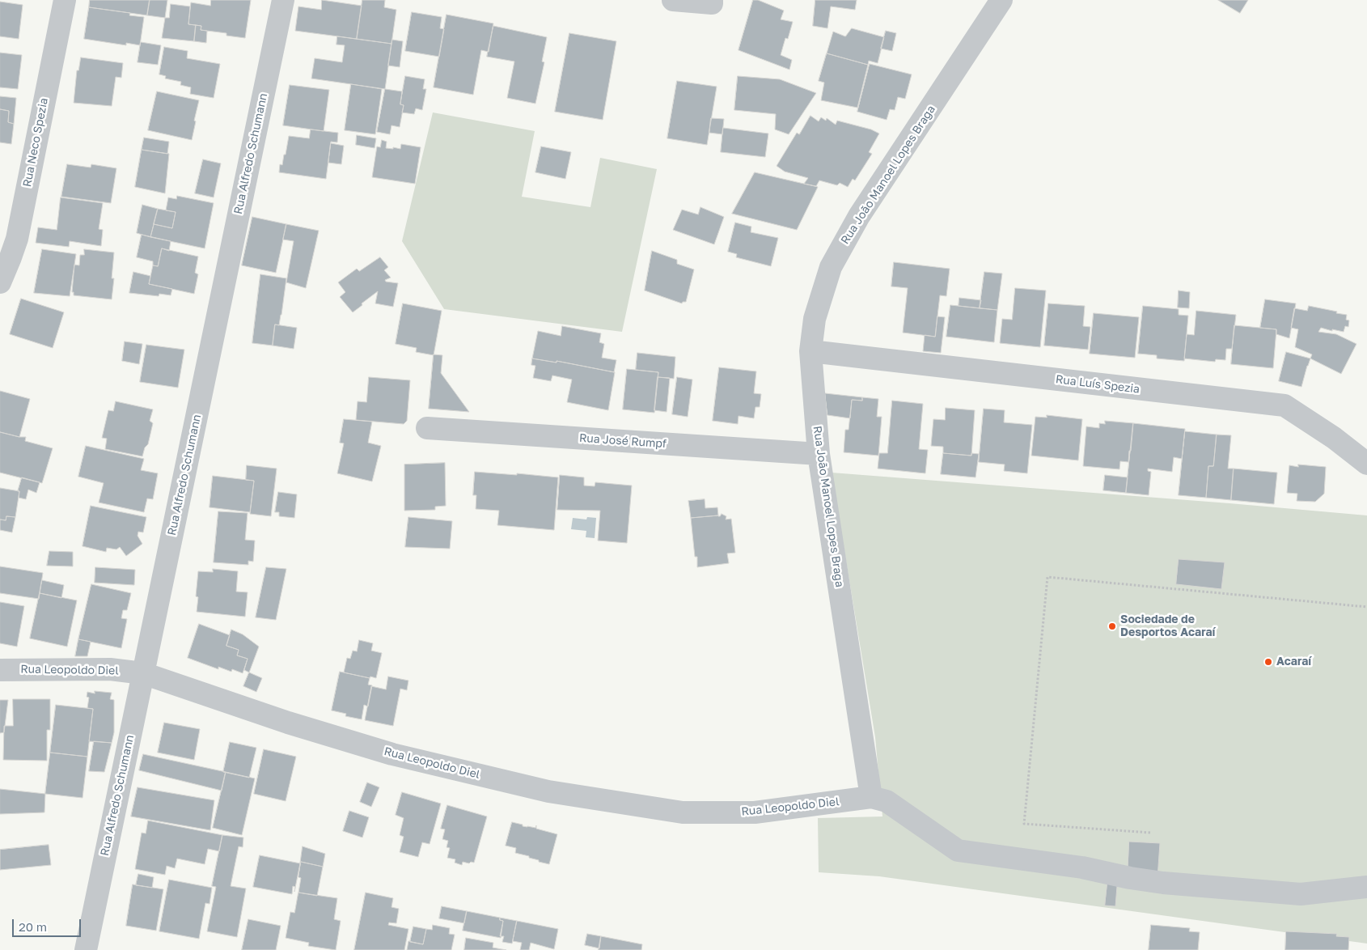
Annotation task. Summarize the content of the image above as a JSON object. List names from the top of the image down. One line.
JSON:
{"streets":{"street":["Rua Neco Spezia","Rua Alfredo Schumann","Rua João Manoel Lopes Braga","Rua Luís Spezia","Rua José Rumpf","Rua Leopoldo Diel"]},"crossings":[["Rua Alfredo Schumann","Rua Leopoldo Diel"],["Rua João Manoel Lopes Braga","Rua Luís Spezia"],["Rua João Manoel Lopes Braga","Rua José Rumpf"],["Rua João Manoel Lopes Braga","Rua Leopoldo Diel"]],"places":["Sociedade de Desportos Acaraí","Acaraí"],"scale_bar":"20 m"}
